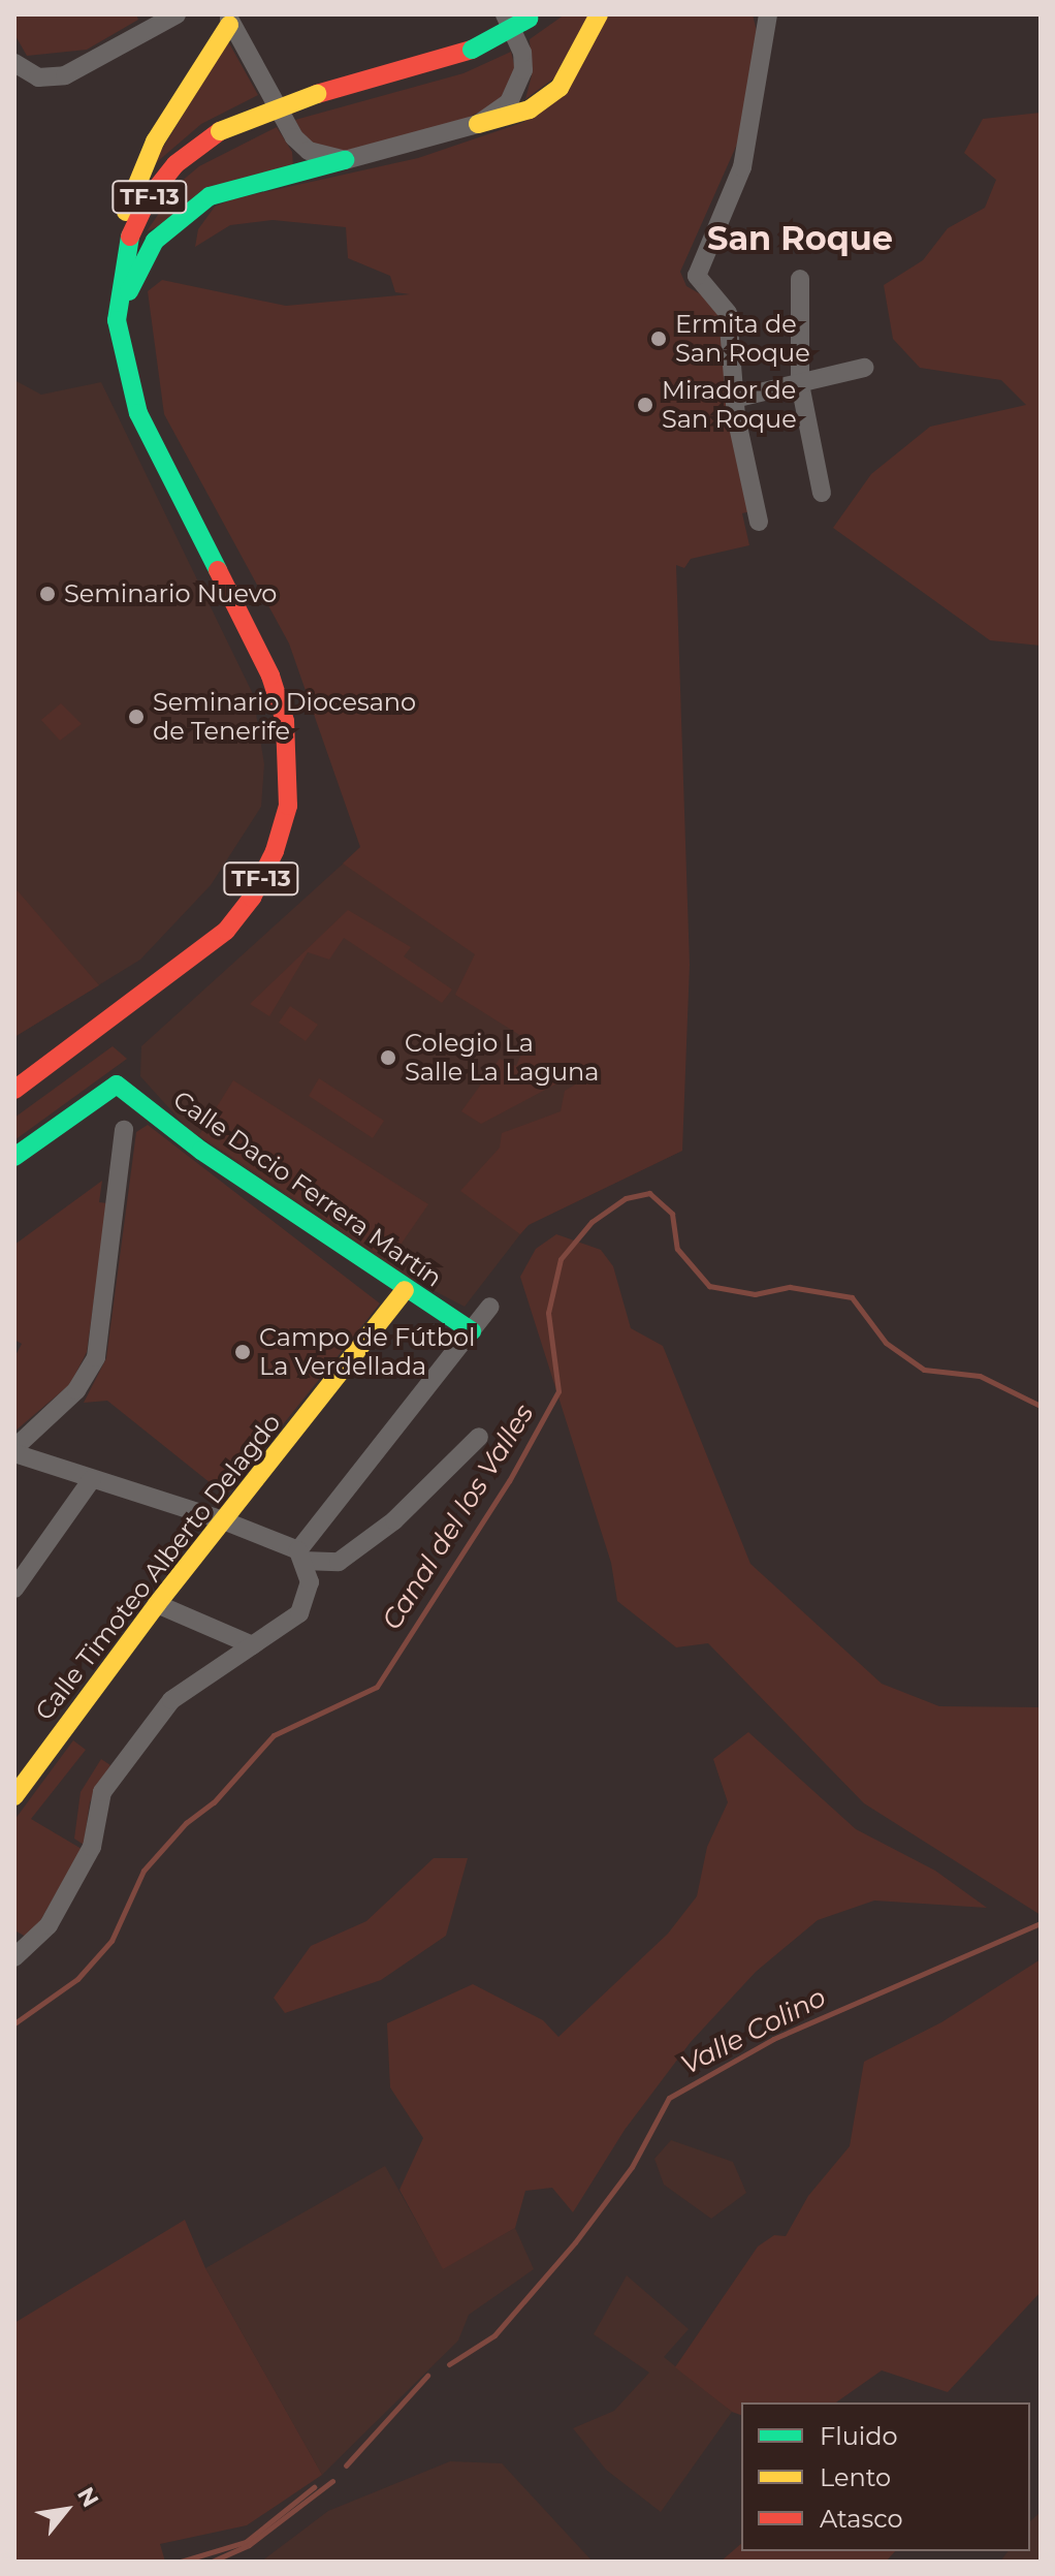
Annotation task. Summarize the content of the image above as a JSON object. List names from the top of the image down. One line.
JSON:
{"streets":{"main road":["TF-13","Calle Dacio Ferrera Martín","Calle Timoteo Alberto Delagdo"]},"crossings":[["Calle Dacio Ferrera Martín","Calle Timoteo Alberto Delagdo"]],"districts":["San Roque"],"water":["Canal del los Valles","Valle Colino"],"places":["Ermita de San Roque","Mirador de San Roque","Seminario Nuevo","Seminario Diocesano de Tenerife","Colegio La Salle La Laguna","Campo de Fútbol La Verdellada"],"legend":["Fluido","Lento","Atasco"],"north":"top right"}
